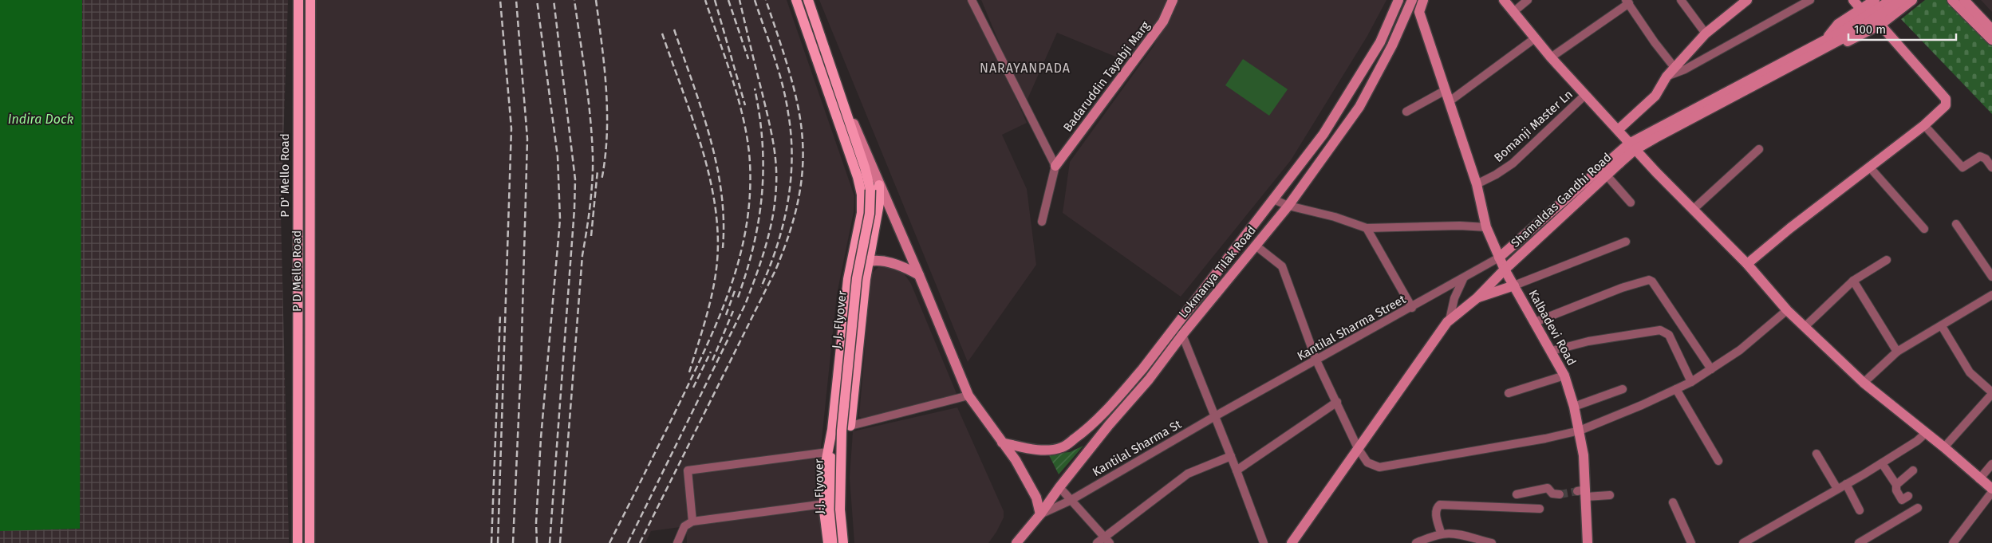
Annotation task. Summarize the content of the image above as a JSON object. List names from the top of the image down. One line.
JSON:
{"streets":{"main road":["Badaruddin Tayabji Marg","P D' Mello Road","Shamaldas Gandhi Road","P D Mello Road","Lokmanya Tilak Road","J. J. Flyover","Kalbadevi Road","J.J. Flyover"],"street":["Bomanji Master Ln","Kantilal Sharma Street","Kantilal Sharma St"]},"crossings":[["Bomanji Master Ln","Kalbadevi Road"],["Shamaldas Gandhi Road","Kalbadevi Road"],["Lokmanya Tilak Road","Kantilal Sharma St"],["Kantilal Sharma Street","Kalbadevi Road"],["Kantilal Sharma Street","Kantilal Sharma St"]],"districts":["NARAYANPADA"],"water":["Indira Dock"],"scale_bar":"100 m"}
